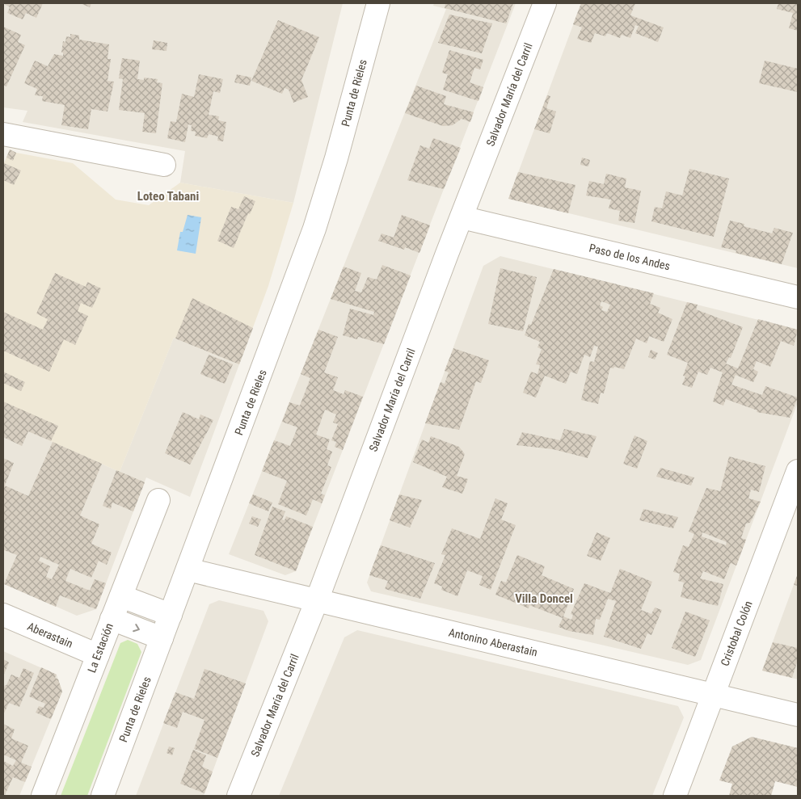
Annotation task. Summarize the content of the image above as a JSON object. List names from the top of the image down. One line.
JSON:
{"streets":{"street":["Punta de Rieles","Salvador María del Carril","Paso de los Andes","Cristobal Colón","Aberastain","Antonino Aberastain","La Estación"]},"crossings":[["Punta de Rieles","Antonino Aberastain"],["Salvador María del Carril","Paso de los Andes"],["Salvador María del Carril","Antonino Aberastain"],["Cristobal Colón","Antonino Aberastain"],["Aberastain","La Estación"]],"districts":["Loteo Tabani","Villa Doncel"]}
